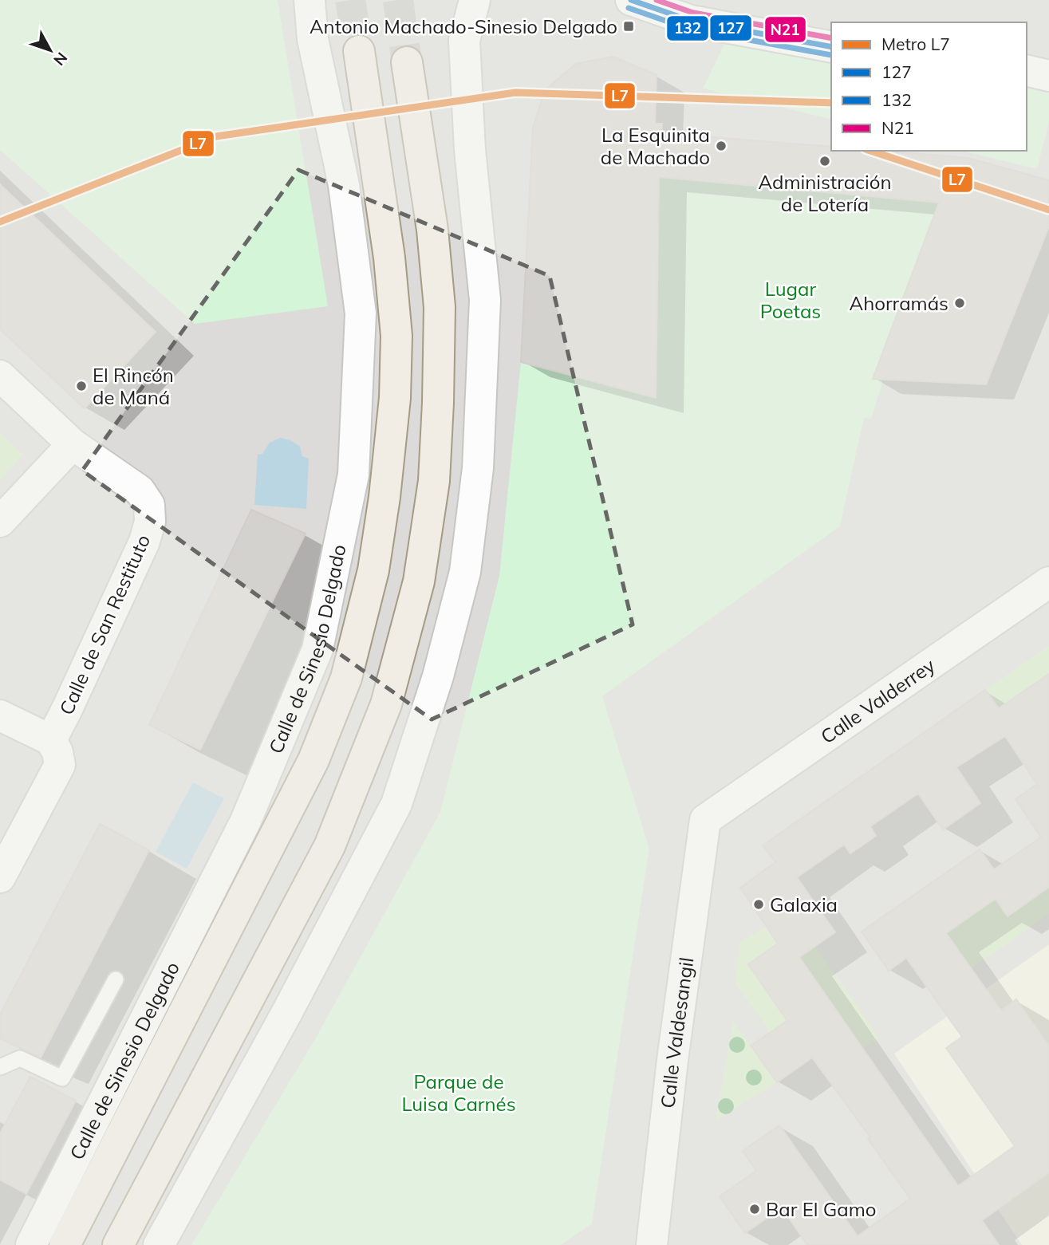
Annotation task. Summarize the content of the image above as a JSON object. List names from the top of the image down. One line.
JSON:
{"streets":{"main road":["Calle de Sinesio Delgado"],"street":["Calle de San Restituto","Calle Valderrey","Calle Valdesangil"]},"crossings":[["Calle Valderrey","Calle Valdesangil"]],"parks":["Lugar Poetas","Parque de Luisa Carnés"],"places":{"transit":["Antonio Machado-Sinesio Delgado"],"other":["La Esquinita de Machado","Administración de Lotería","Ahorramás","El Rincón de Maná","Galaxia","Bar El Gamo"]},"lines":["transit line 127","transit line N21","transit line 132","metro line L7"],"legend":["Metro L7","127","132","N21"],"north":"bottom right"}
